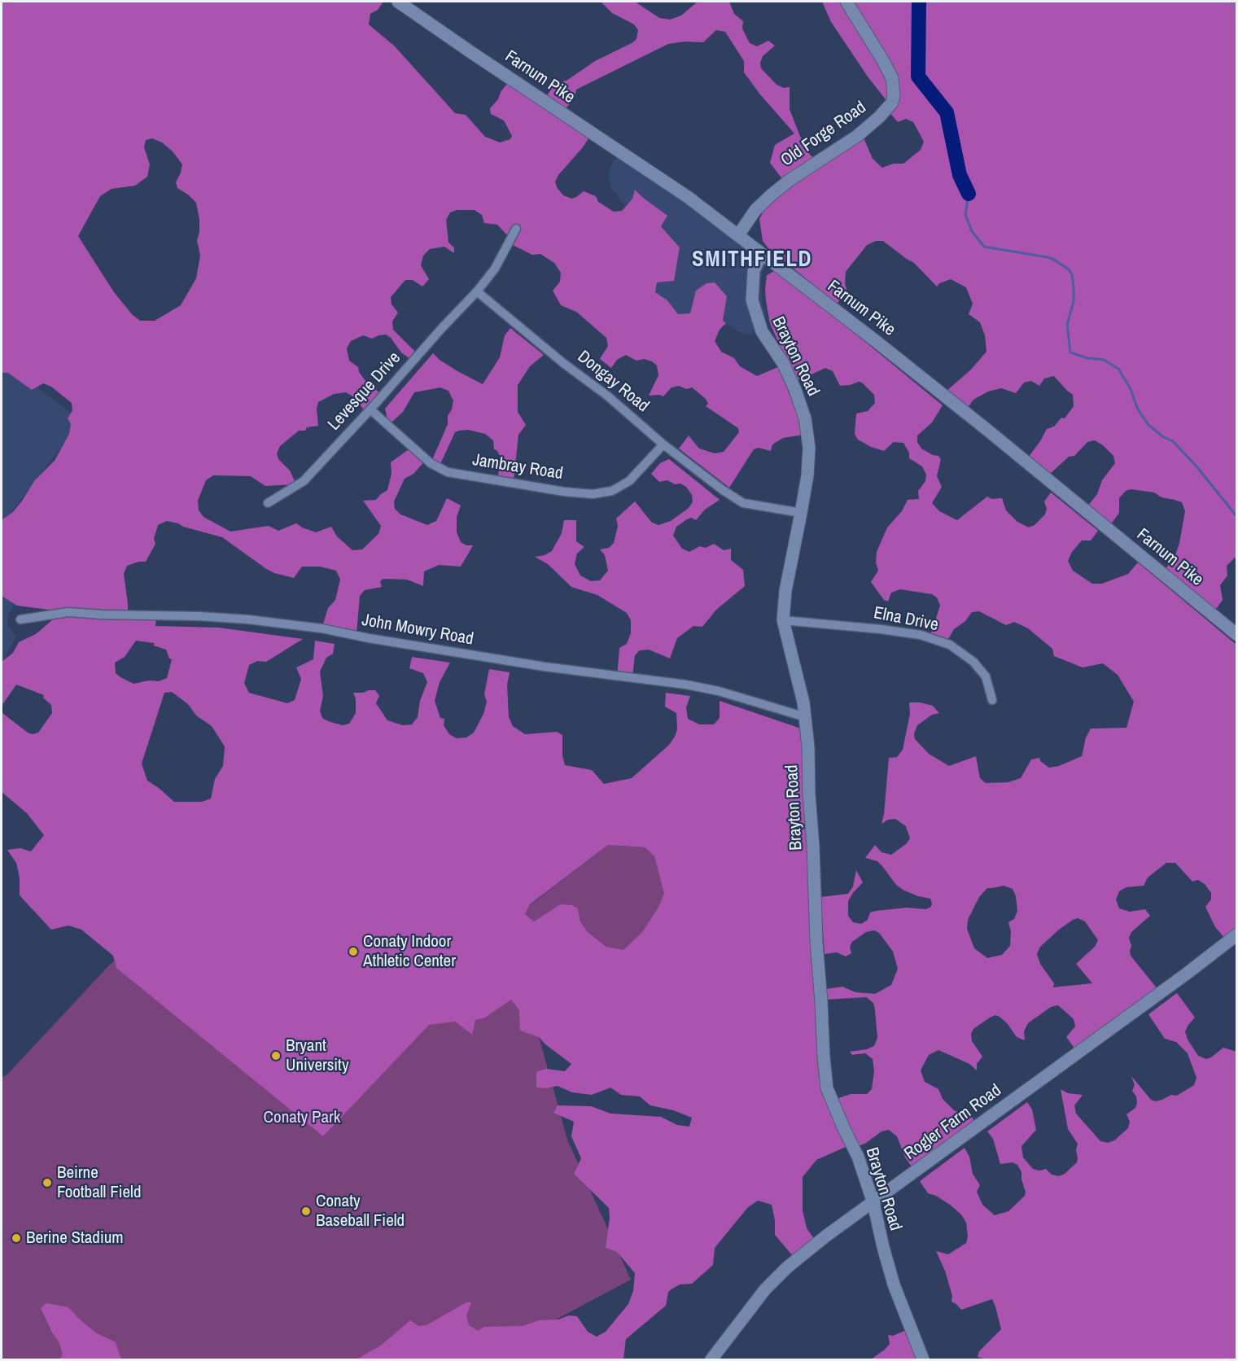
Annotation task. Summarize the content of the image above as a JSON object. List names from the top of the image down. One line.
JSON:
{"streets":{"street":["Farnum Pike","Old Forge Road","Brayton Road","Dongay Road","Levesque Drive","Jambray Road","Elna Drive","John Mowry Road","Rogler Farm Road"]},"crossings":[["Farnum Pike","Old Forge Road"],["Farnum Pike","Brayton Road"],["Brayton Road","Dongay Road"],["Brayton Road","Elna Drive"],["Brayton Road","John Mowry Road"],["Brayton Road","Rogler Farm Road"],["Dongay Road","Levesque Drive"],["Dongay Road","Jambray Road"],["Levesque Drive","Jambray Road"]],"districts":["SMITHFIELD"],"parks":["Conaty Park"],"places":["Conaty Indoor Athletic Center","Bryant University","Beirne Football Field","Conaty Baseball Field","Berine Stadium"]}
